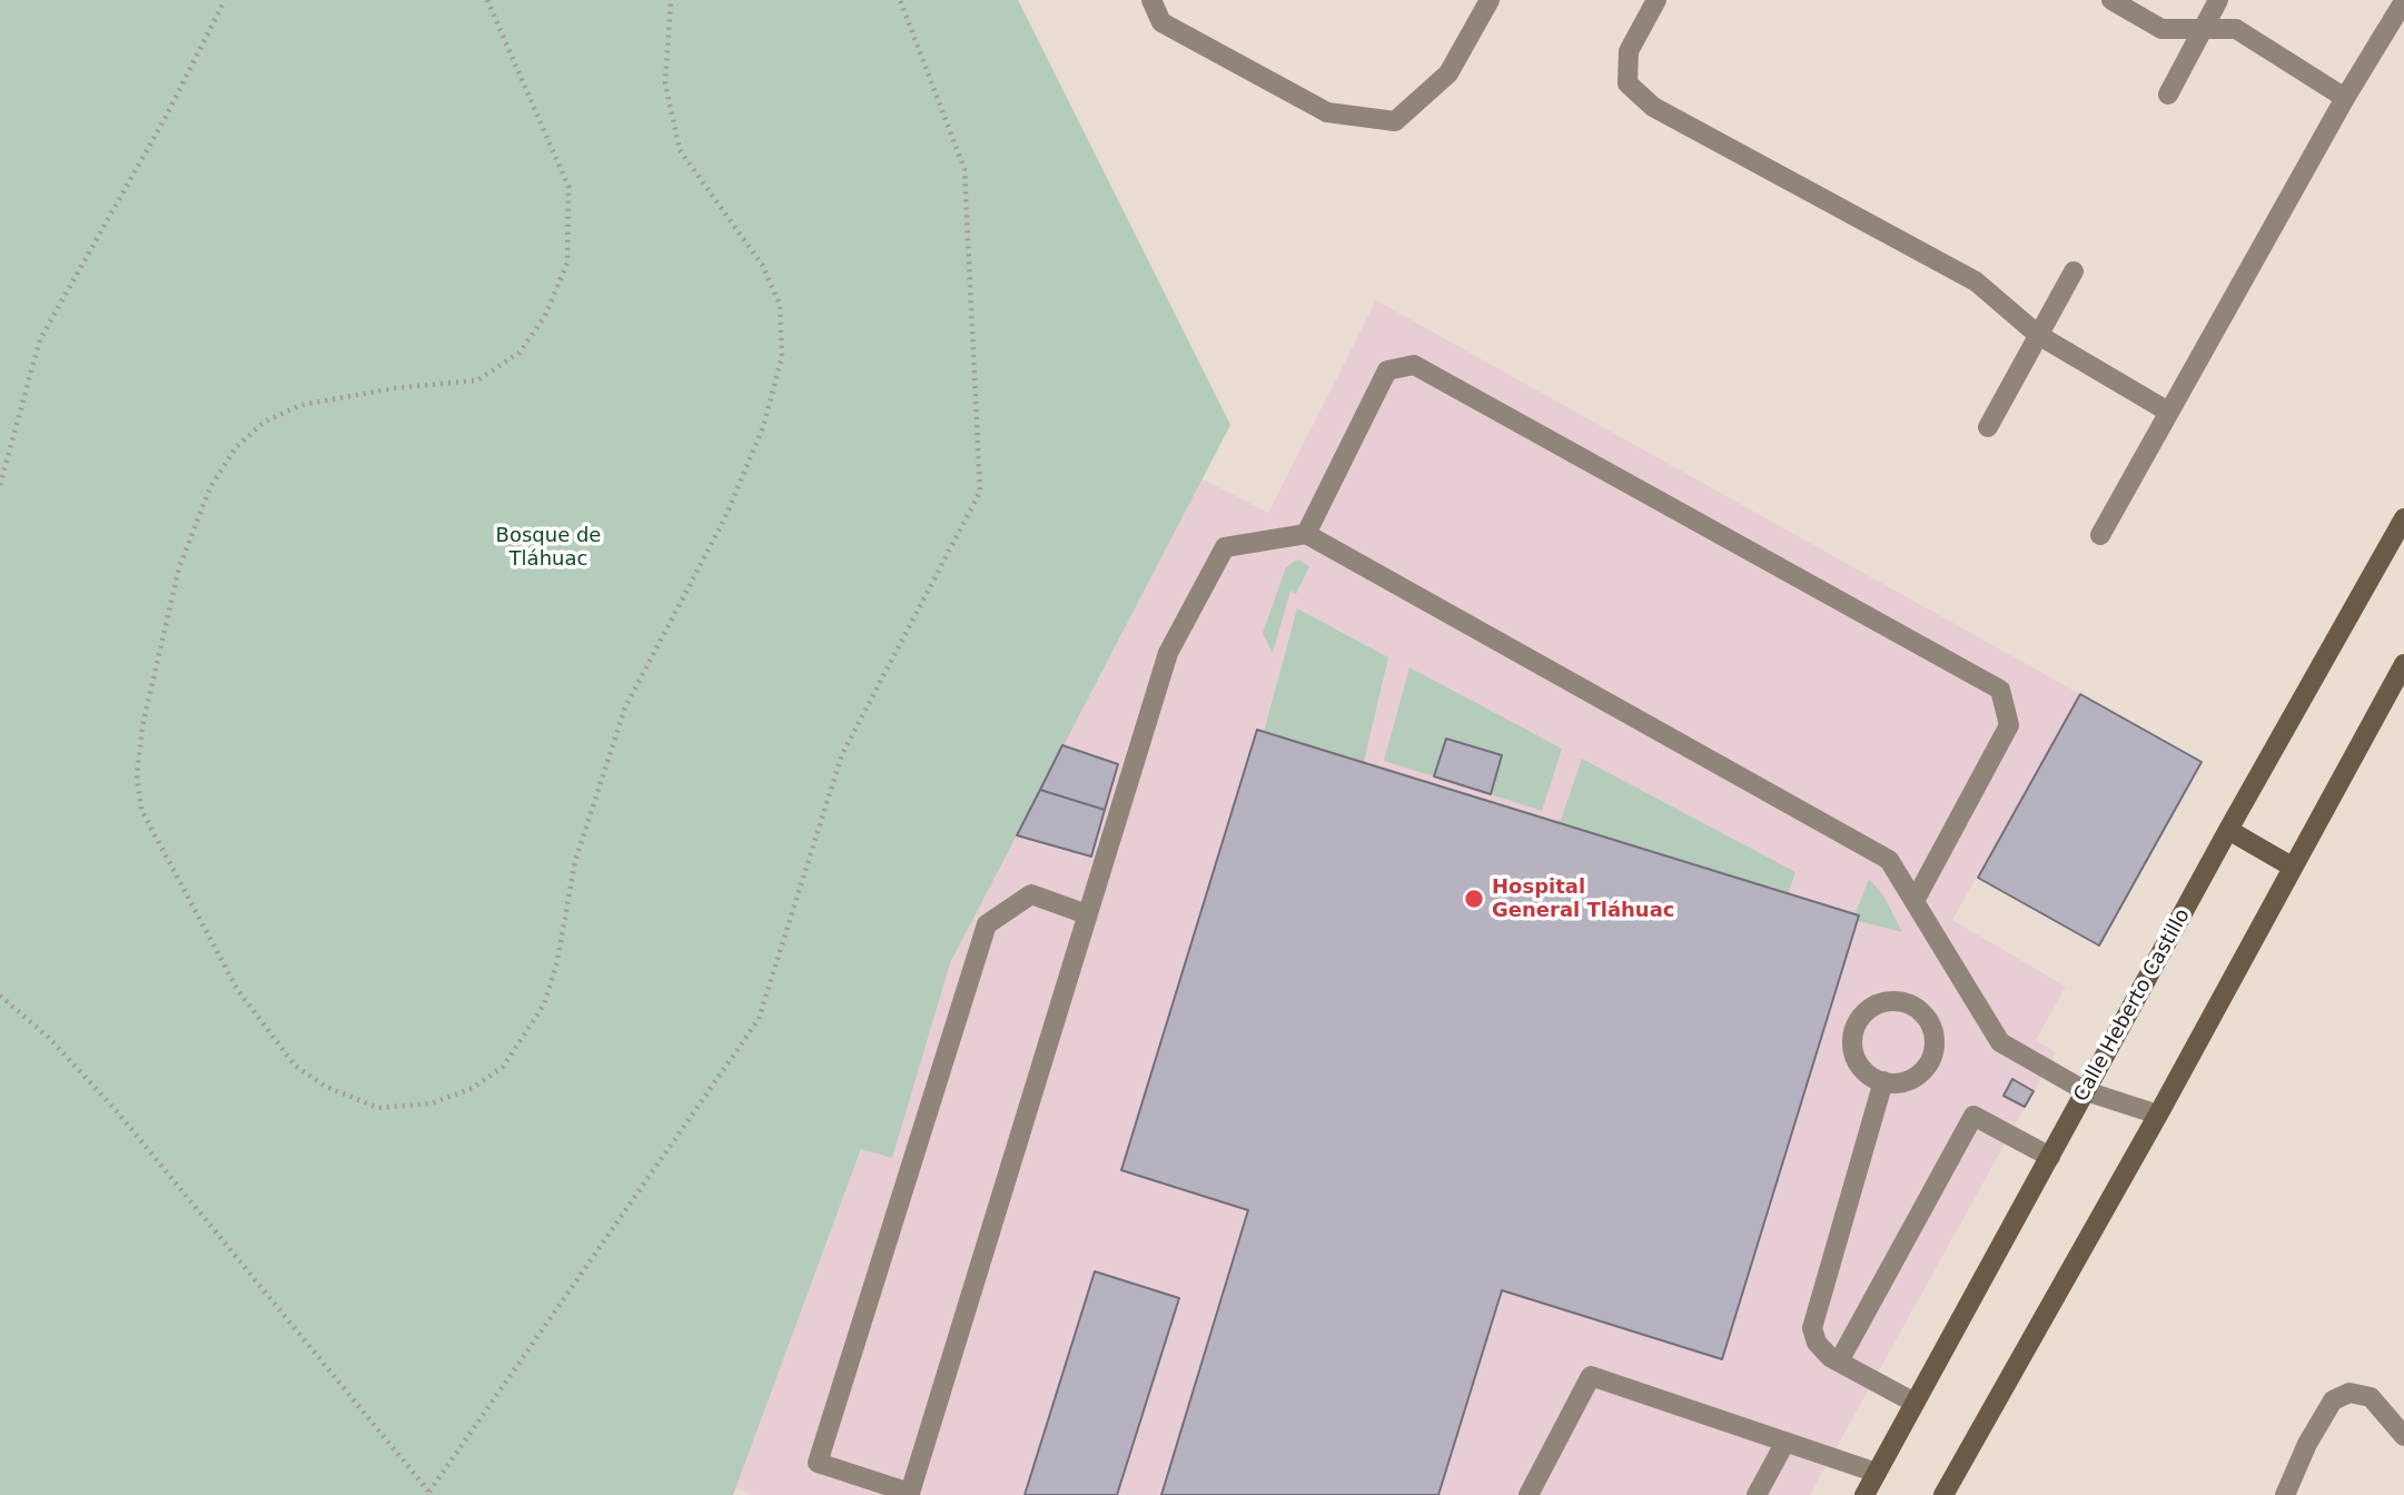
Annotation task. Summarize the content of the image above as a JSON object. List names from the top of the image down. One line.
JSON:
{"streets":{"main road":["Calle Heberto Castillo"]},"parks":["Bosque de Tláhuac"],"places":["Hospital General Tláhuac"]}
